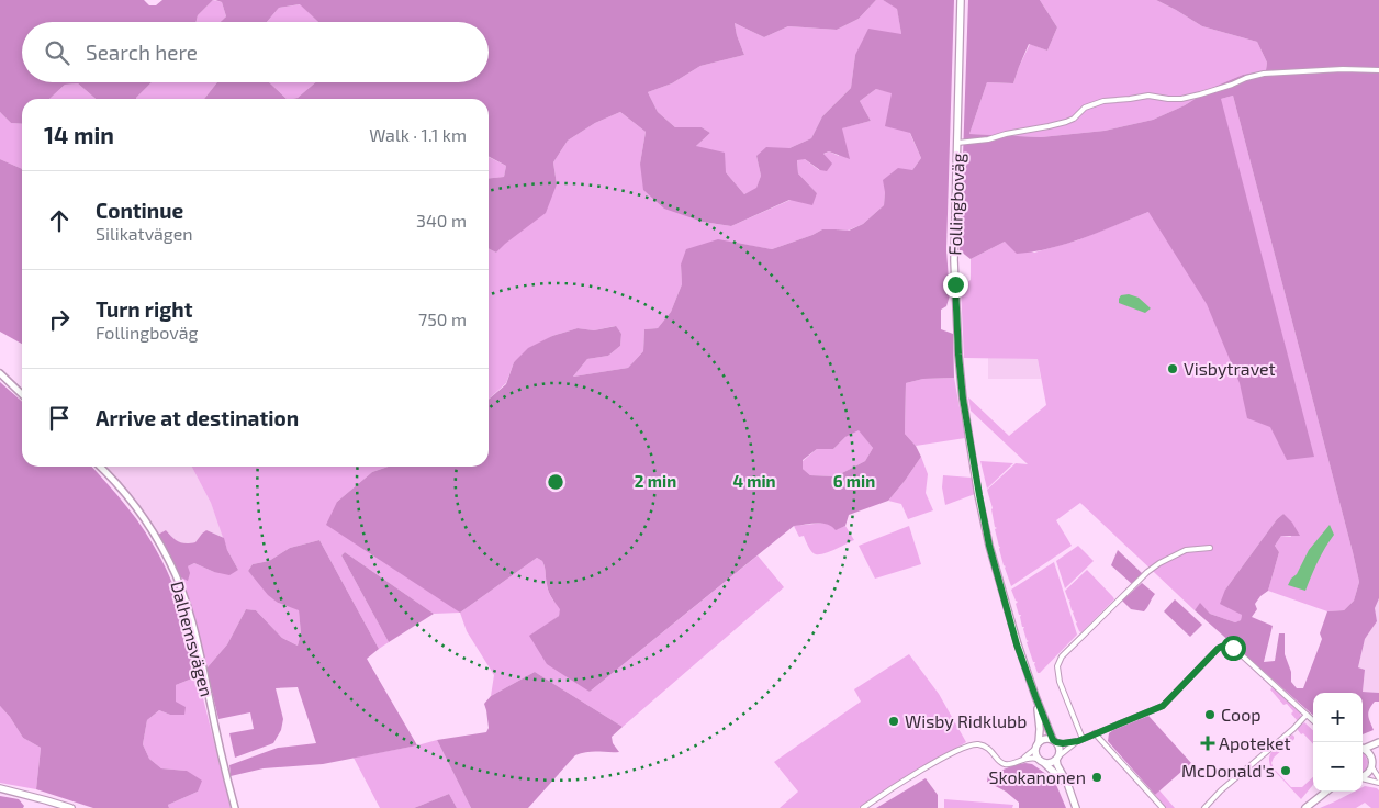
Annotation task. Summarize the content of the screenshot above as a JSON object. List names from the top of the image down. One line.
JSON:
{"streets":{"main road":["Follingboväg"],"street":["Dalhemsvägen"]},"places":{"other":["Visbytravet","Coop","Wisby Ridklubb","McDonald's","Skokanonen"],"health":["Apoteket"]},"page":{"search":"Search here","heading":["14 min","Walk · 1.1 km"],"list":[["Continue","Silikatvägen","340 m"],["Turn right","Follingboväg","750 m"],"Arrive at destination"],"map_buttons":["+","−"]},"rings":["2 min","4 min","6 min"]}
